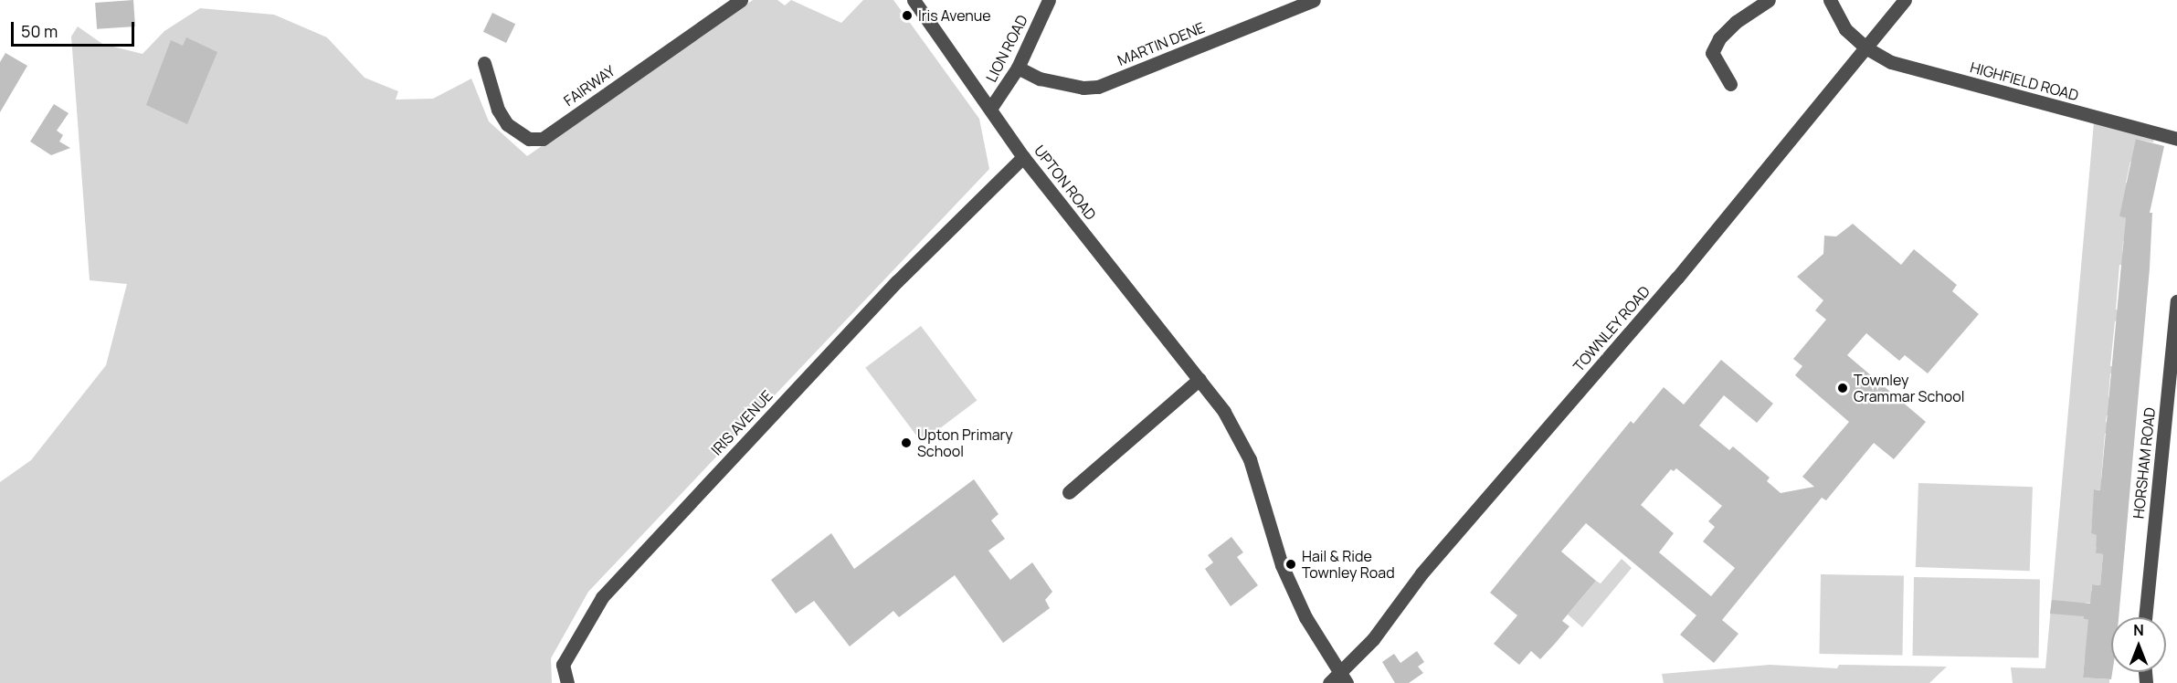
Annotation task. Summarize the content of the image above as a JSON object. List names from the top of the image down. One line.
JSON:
{"streets":{"street":["MARTIN DENE","LION ROAD","HIGHFIELD ROAD","FAIRWAY","UPTON ROAD","TOWNLEY ROAD","IRIS AVENUE","HORSHAM ROAD"]},"crossings":[["MARTIN DENE","LION ROAD"],["LION ROAD","UPTON ROAD"],["HIGHFIELD ROAD","TOWNLEY ROAD"],["UPTON ROAD","TOWNLEY ROAD"],["UPTON ROAD","IRIS AVENUE"]],"places":["Iris Avenue","Townley Grammar School","Upton Primary School","Hail & Ride Townley Road"],"scale_bar":"50 m","north":"top"}
